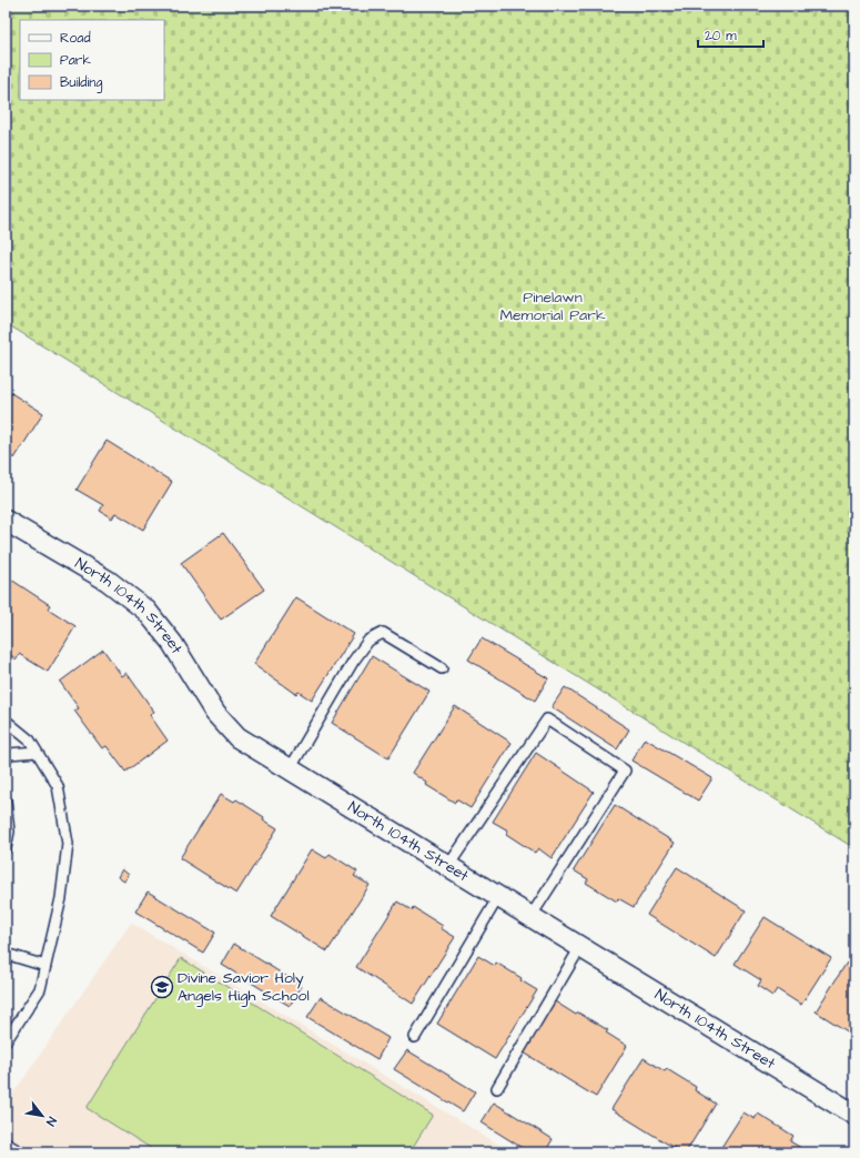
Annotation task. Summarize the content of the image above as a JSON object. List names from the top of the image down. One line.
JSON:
{"streets":{"street":["North 104th Street"]},"parks":["Pinelawn Memorial Park"],"places":{"school or university":["Divine Savior Holy Angels High School"]},"legend":["Road","Park","Building"],"scale_bar":"20 m","north":"bottom right"}
